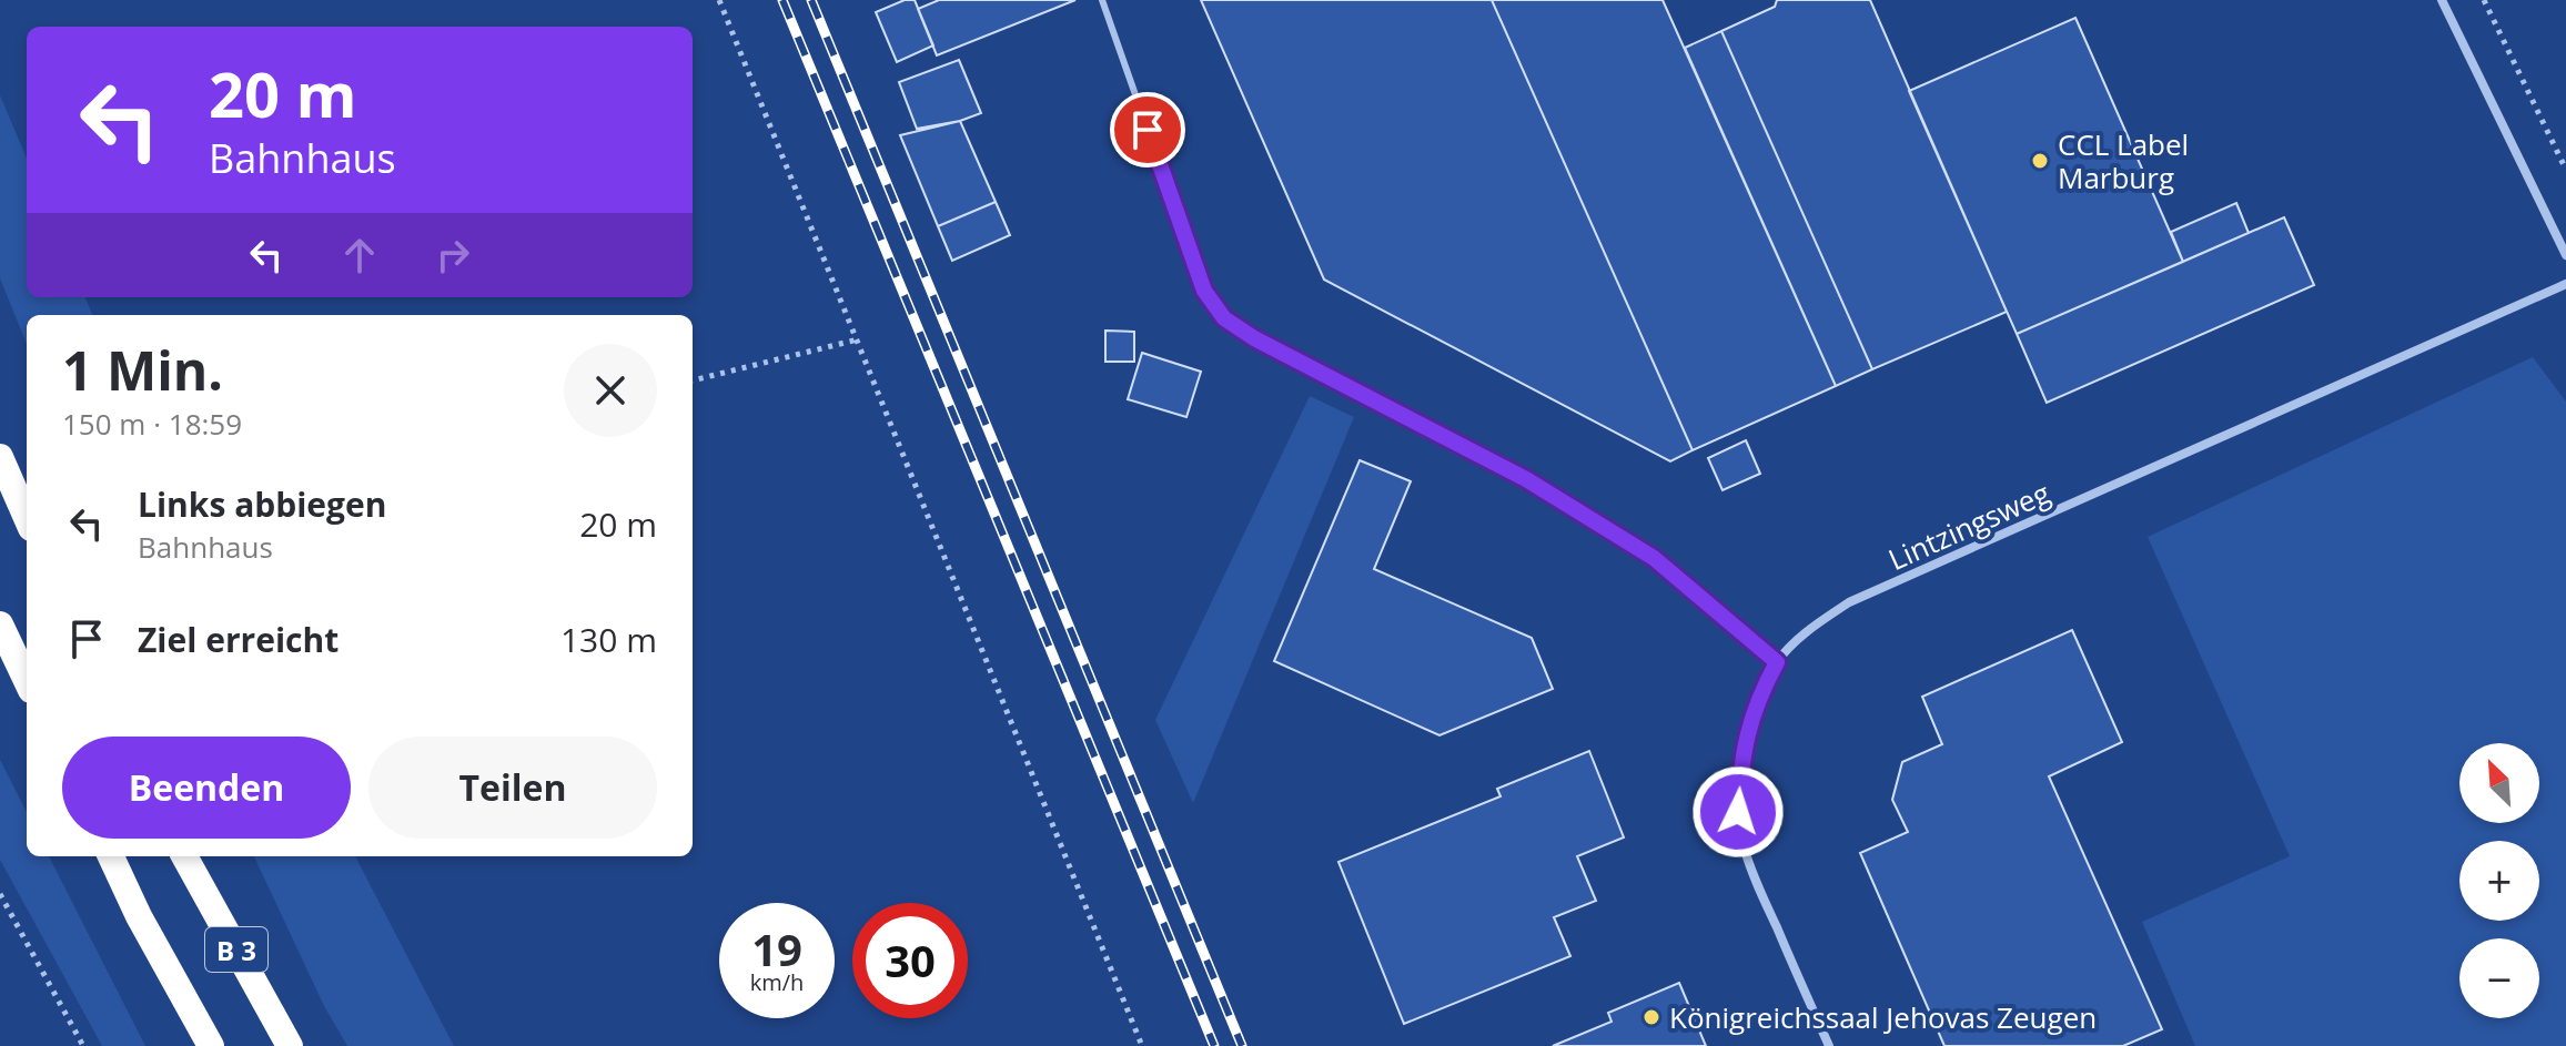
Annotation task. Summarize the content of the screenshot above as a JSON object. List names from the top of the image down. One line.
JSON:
{"streets":{"highway":["B 3"],"street":["Lintzingsweg"]},"places":["CCL Label Marburg","Königreichssaal Jehovas Zeugen"],"north":"top left","page":{"turn":["20 m","Bahnhaus"],"heading":["1 Min.","150 m · 18:59"],"list":[{"name":"Links abbiegen","note":"Bahnhaus","value":"20 m"},{"name":"Ziel erreicht","value":"130 m"}],"buttons":["Beenden","Teilen"],"map_buttons":["+","−"],"speed":"19 km/h","limit":"30"}}
